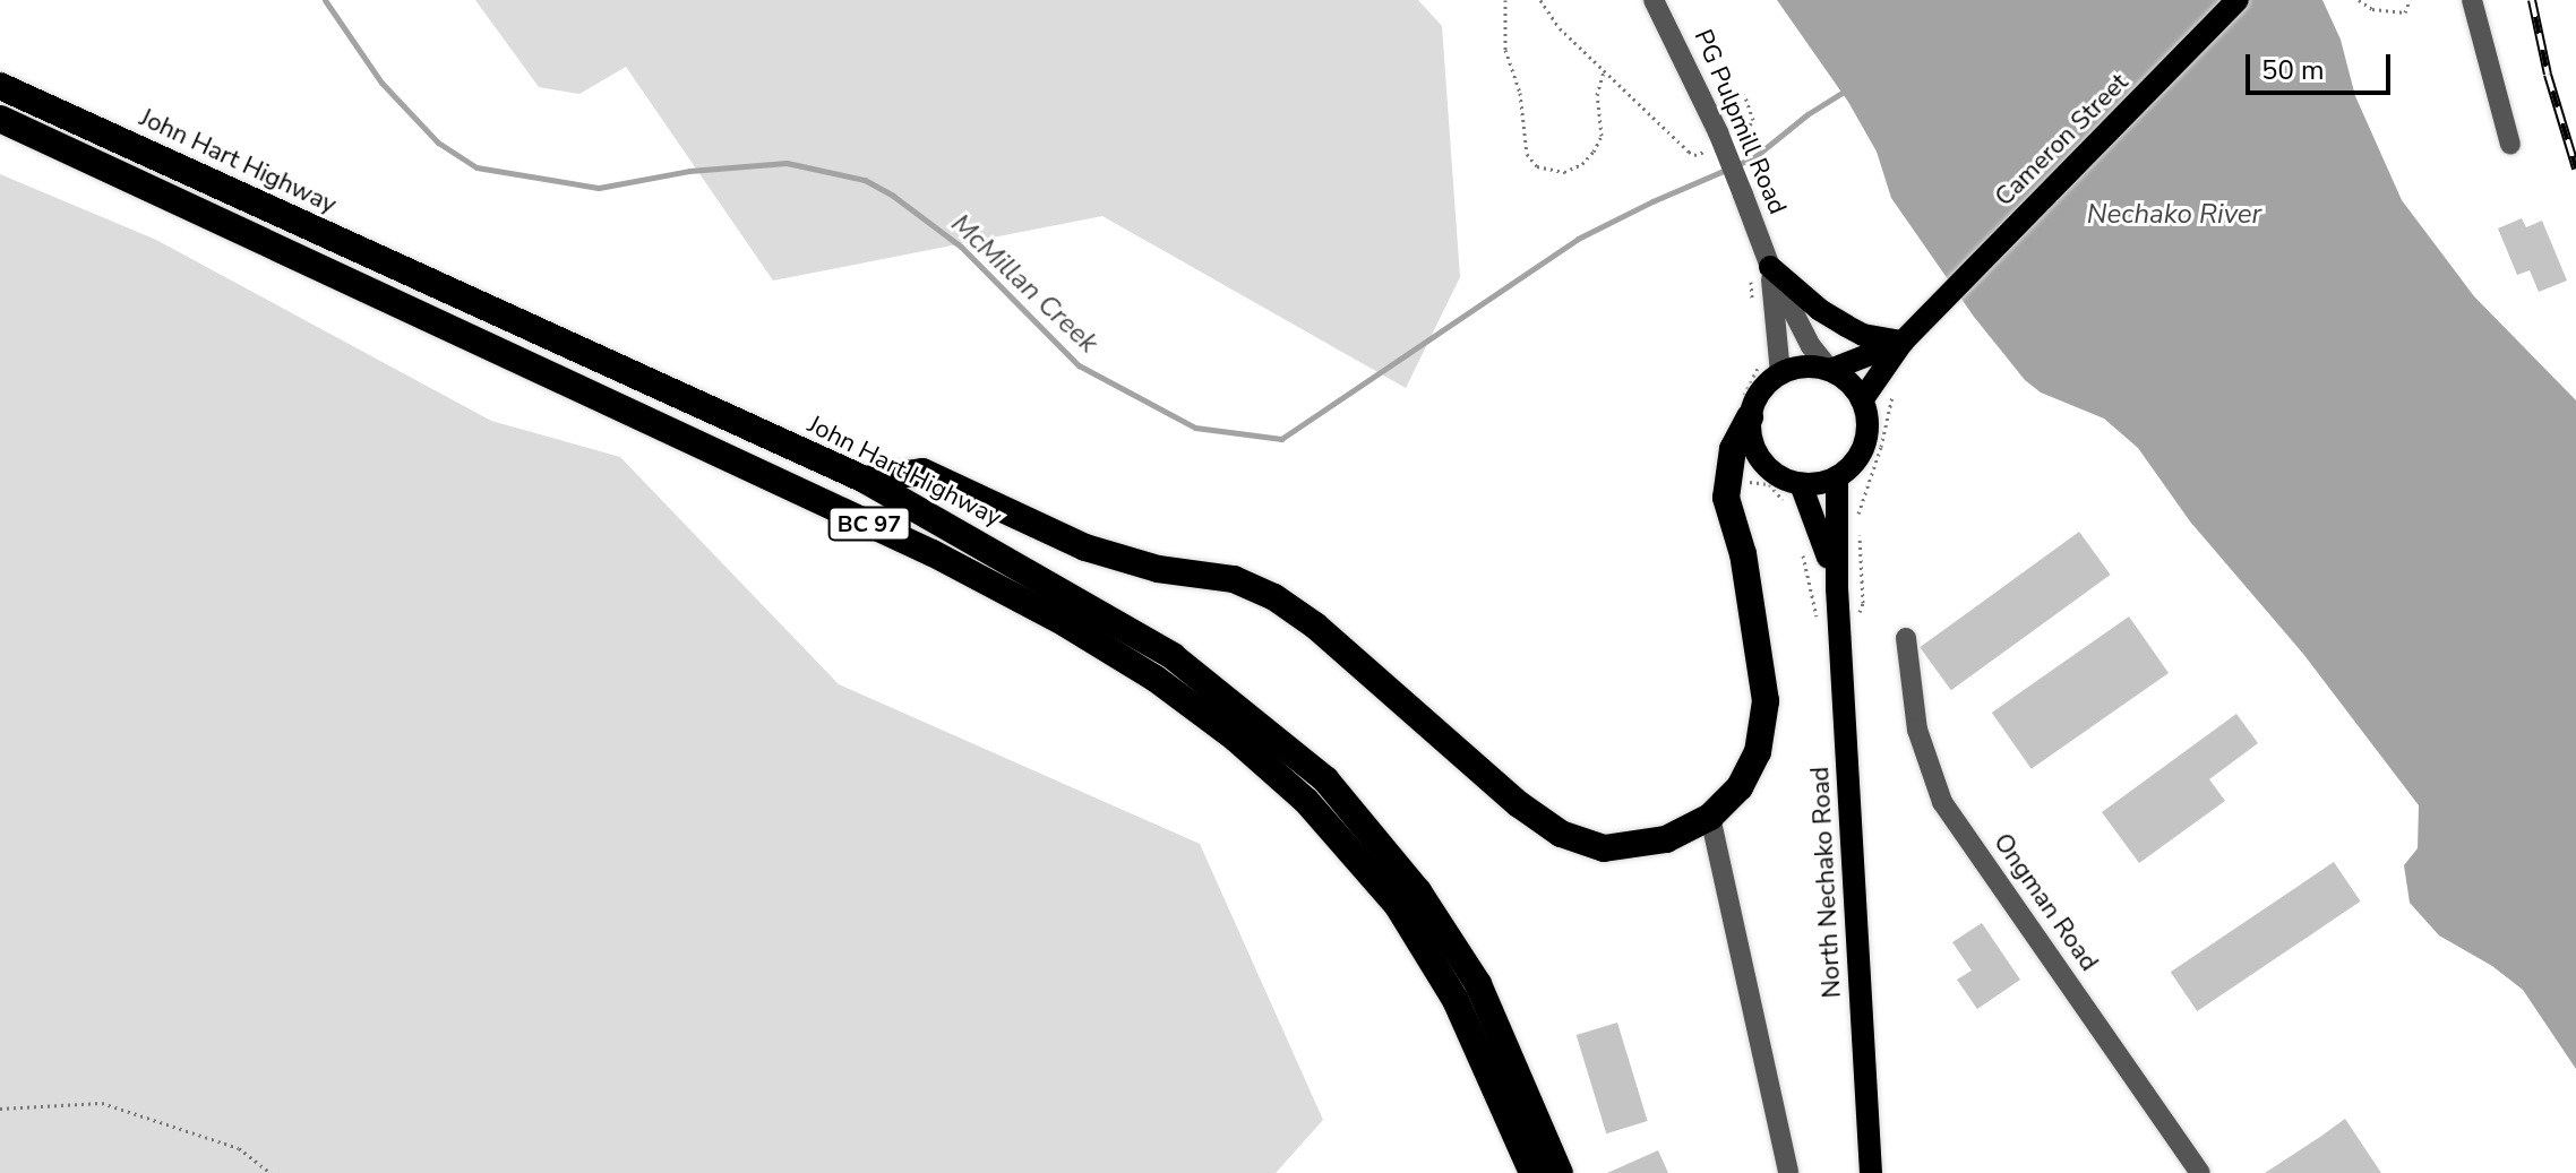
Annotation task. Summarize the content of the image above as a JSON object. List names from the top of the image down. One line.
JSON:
{"streets":{"highway":["John Hart Highway","BC 97"],"main road":["Cameron Street","North Nechako Road"],"street":["PG Pulpmill Road","Ongman Road"]},"water":["Nechako River","McMillan Creek"],"scale_bar":"50 m"}
